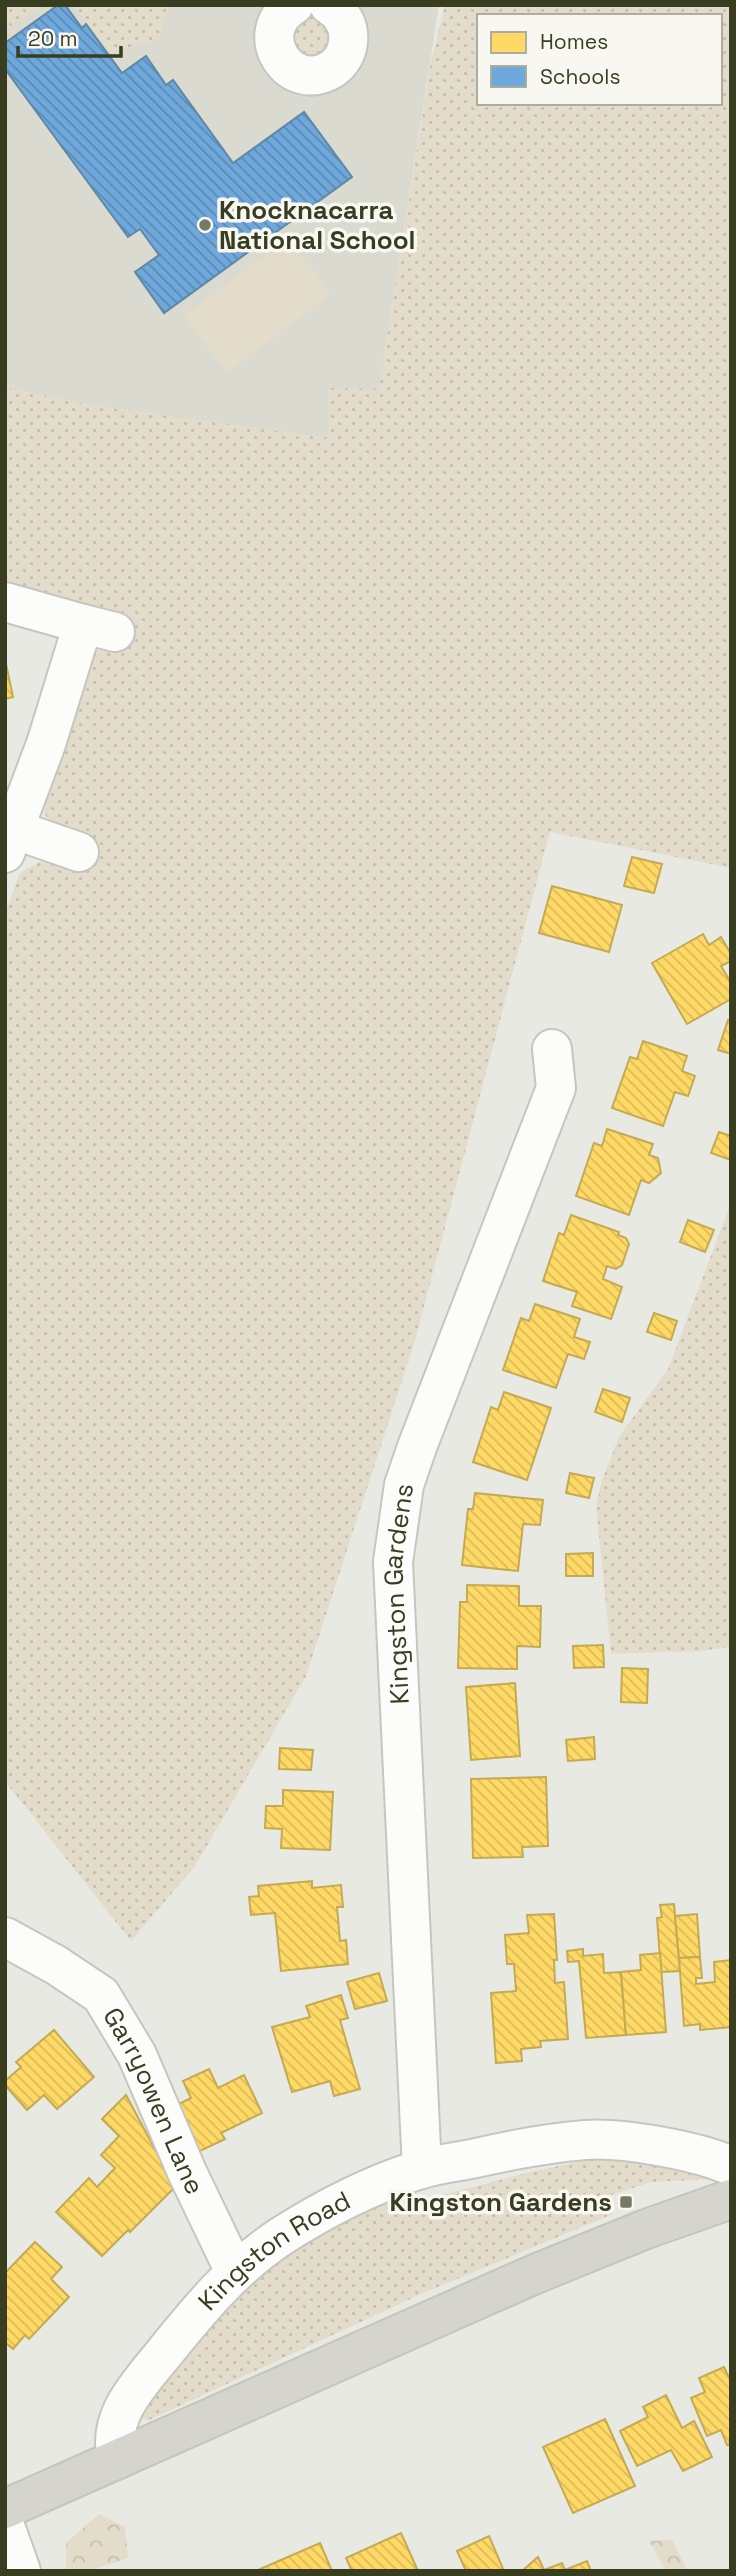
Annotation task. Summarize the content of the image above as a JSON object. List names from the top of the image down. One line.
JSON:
{"streets":{"street":["Kingston Gardens","Garryowen Lane","Kingston Road"]},"crossings":[["Kingston Gardens","Kingston Road"],["Garryowen Lane","Kingston Road"]],"places":{"other":["Knocknacarra National School"],"transit":["Kingston Gardens"]},"legend":["Homes","Schools"],"scale_bar":"20 m"}
